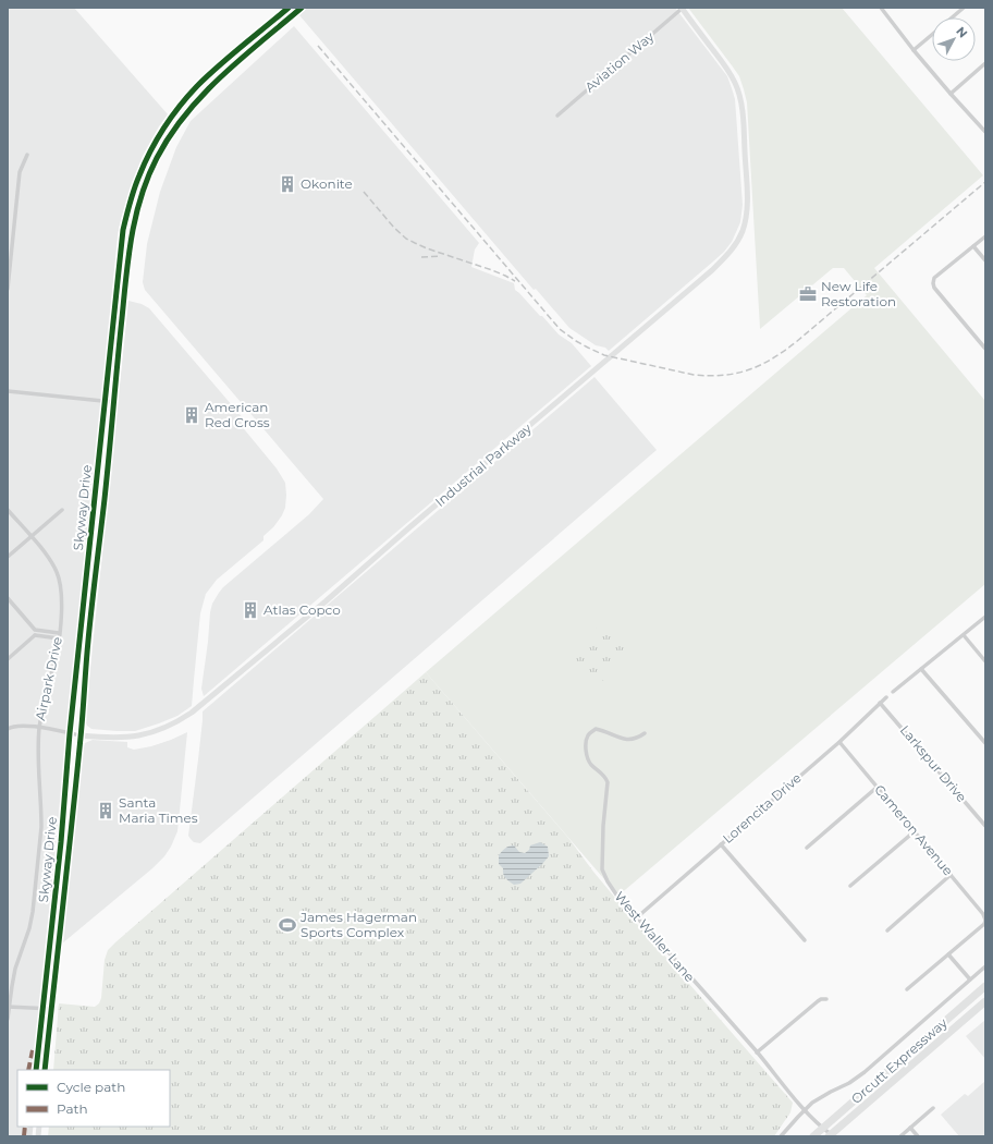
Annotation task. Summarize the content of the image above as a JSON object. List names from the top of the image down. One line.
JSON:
{"streets":{"highway":["Orcutt Expressway"],"main road":["Industrial Parkway","Skyway Drive"],"street":["Aviation Way","Airpark Drive","Larkspur Drive","Lorencita Drive","Cameron Avenue","West Waller Lane"]},"crossings":[["Aviation Way","Industrial Parkway"],["Industrial Parkway","Skyway Drive"],["Larkspur Drive","Lorencita Drive"],["Lorencita Drive","Cameron Avenue"],["Lorencita Drive","West Waller Lane"],["West Waller Lane","Orcutt Expressway"]],"places":{"building":["Okonite","American Red Cross","Atlas Copco","Santa Maria Times"],"office":["New Life Restoration"],"sports":["James Hagerman Sports Complex"]},"legend":["Cycle path","Path"],"north":"top right"}
